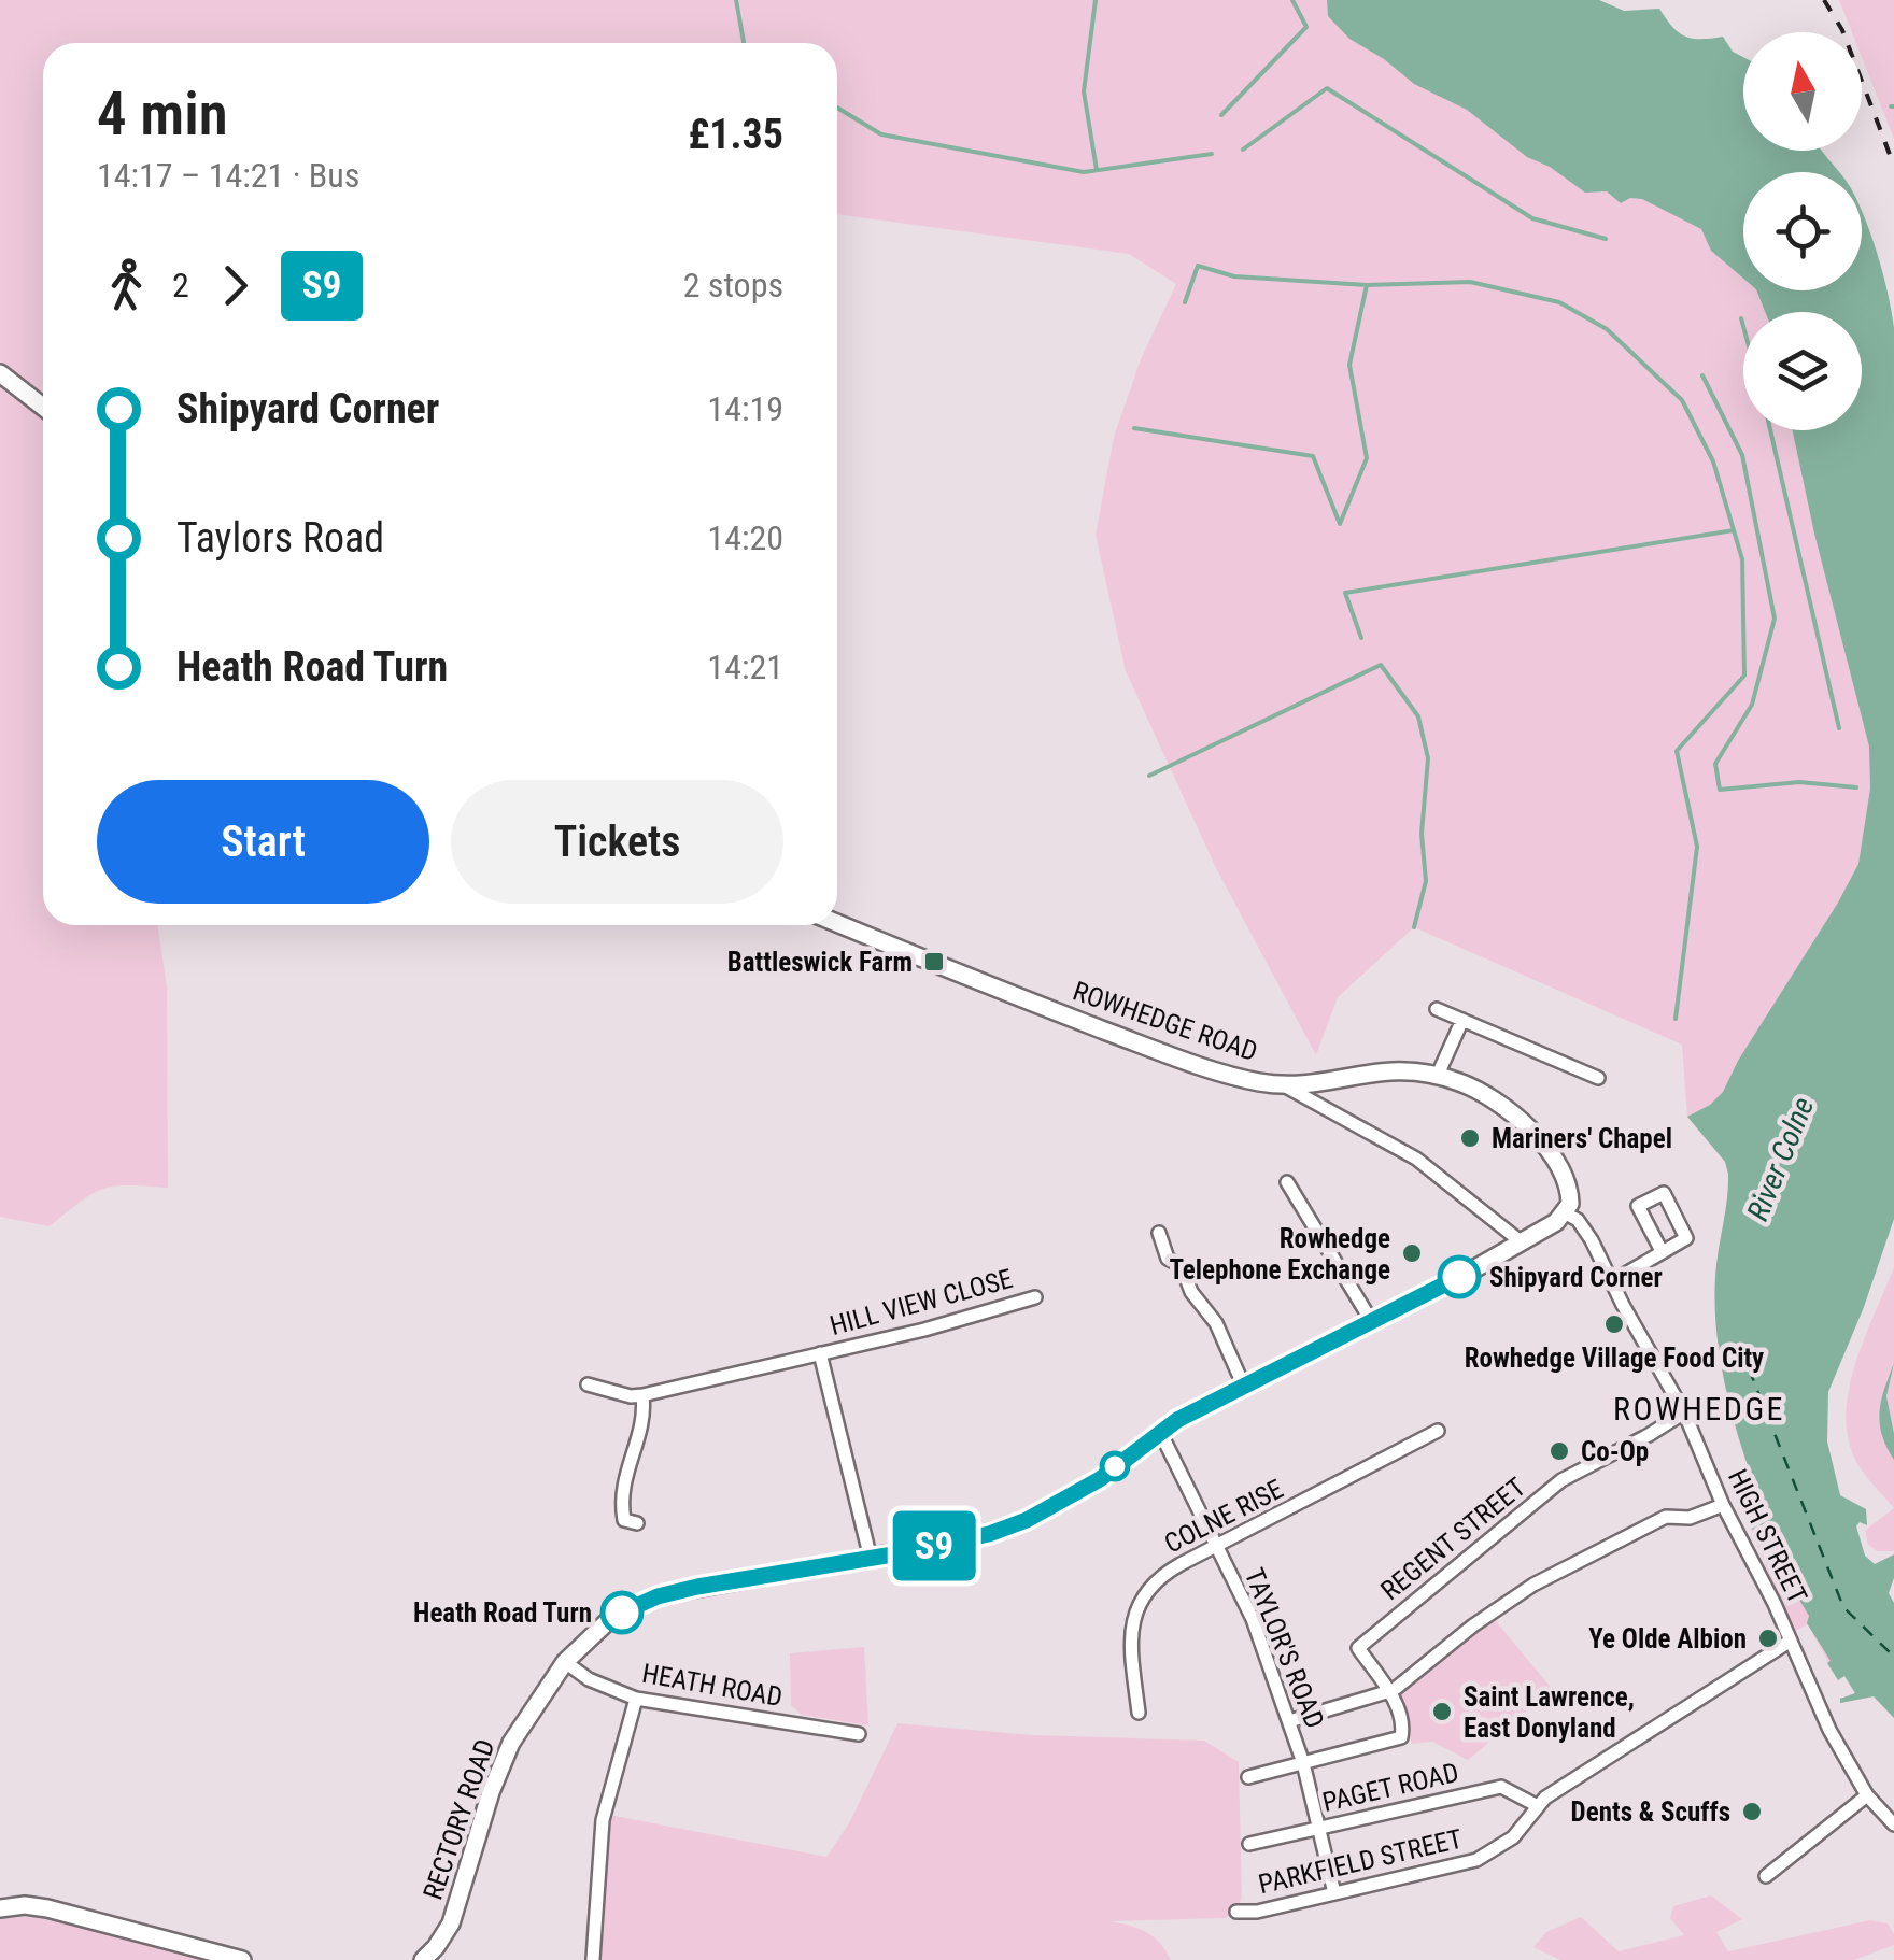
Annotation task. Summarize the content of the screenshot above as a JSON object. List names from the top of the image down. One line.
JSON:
{"streets":{"street":["ROWHEDGE ROAD","HILL VIEW CLOSE","COLNE RISE","HIGH STREET","REGENT STREET","TAYLOR'S ROAD","HEATH ROAD","PAGET ROAD","RECTORY ROAD","PARKFIELD STREET"]},"crossings":[["ROWHEDGE ROAD","HIGH STREET"],["ROWHEDGE ROAD","RECTORY ROAD"],["HILL VIEW CLOSE","RECTORY ROAD"],["COLNE RISE","TAYLOR'S ROAD"],["HIGH STREET","REGENT STREET"],["HIGH STREET","RECTORY ROAD"],["HIGH STREET","PARKFIELD STREET"],["TAYLOR'S ROAD","PAGET ROAD"],["TAYLOR'S ROAD","RECTORY ROAD"],["TAYLOR'S ROAD","PARKFIELD STREET"],["HEATH ROAD","RECTORY ROAD"],["PAGET ROAD","PARKFIELD STREET"]],"districts":["ROWHEDGE"],"water":["River Colne"],"places":{"transit":["Battleswick Farm"],"other":["Mariners' Chapel","Rowhedge Telephone Exchange","Shipyard Corner","Rowhedge Village Food City","Co-Op","Heath Road Turn","Ye Olde Albion","Saint Lawrence, East Donyland","Dents & Scuffs"]},"lines":["bus line S9"],"north":"top","page":{"on_map":"S9","heading":["4 min","14:17 – 14:21 · Bus","£1.35"],"legs":["2","S9","2 stops"],"list":[{"name":"Shipyard Corner","value":"14:19"},{"name":"Taylors Road","value":"14:20"},{"name":"Heath Road Turn","value":"14:21"}],"buttons":["Start","Tickets"]}}
